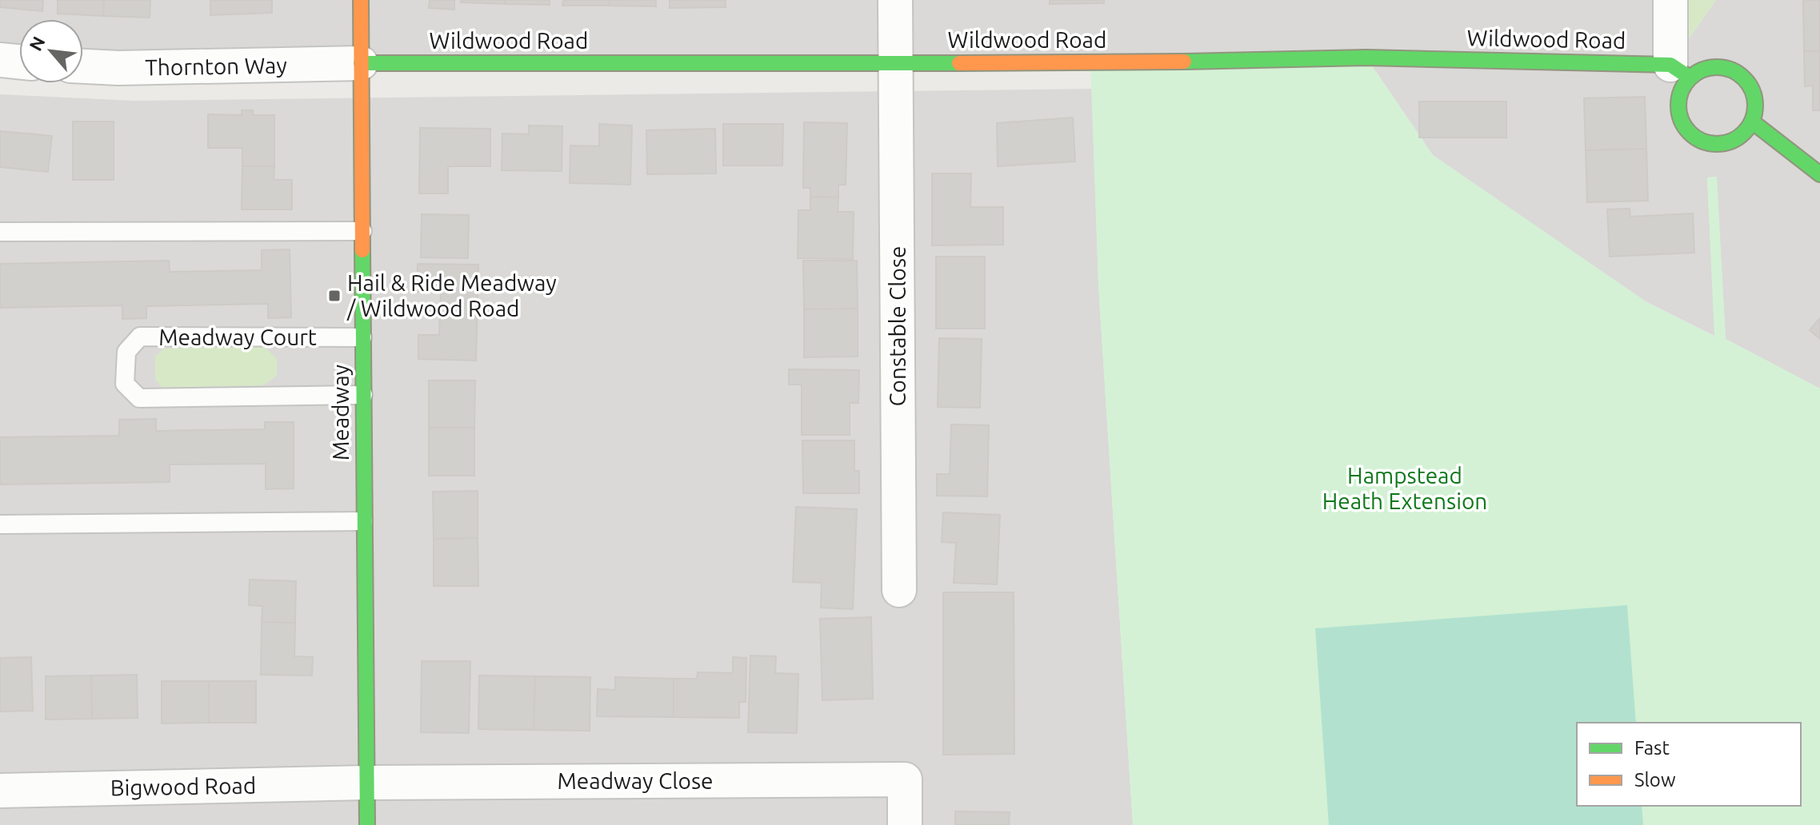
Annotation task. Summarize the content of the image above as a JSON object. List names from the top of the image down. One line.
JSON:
{"streets":{"street":["Wildwood Road","Thornton Way","Constable Close","Meadway","Meadway Close","Bigwood Road"],"lane":["Meadway Court"]},"crossings":[["Wildwood Road","Thornton Way"],["Wildwood Road","Constable Close"],["Wildwood Road","Meadway"],["Thornton Way","Meadway"],["Meadway Court","Meadway"],["Meadway","Meadway Close"],["Meadway","Bigwood Road"],["Meadway Close","Bigwood Road"]],"parks":["Hampstead Heath Extension"],"places":{"transit":["Hail & Ride Meadway / Wildwood Road"]},"legend":["Fast","Slow"],"north":"top left"}
